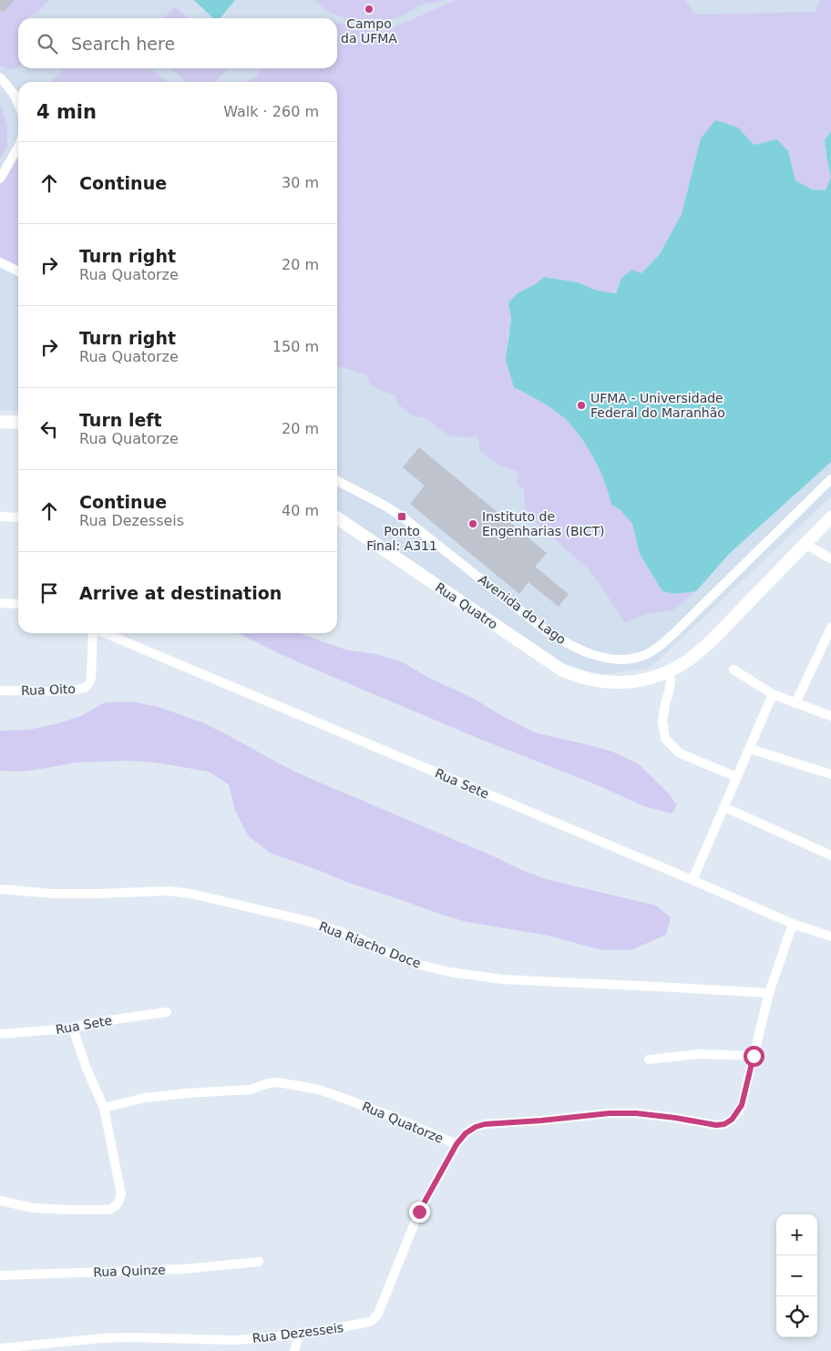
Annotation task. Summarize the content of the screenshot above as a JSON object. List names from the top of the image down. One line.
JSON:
{"streets":{"main road":["Rua Quatro"],"street":["Avenida do Lago","Rua Oito","Rua Sete","Rua Riacho Doce","Rua Quatorze","Rua Quinze","Rua Dezesseis"]},"crossings":[["Rua Quatorze","Rua Dezesseis"]],"places":{"other":["Campo da UFMA","UFMA - Universidade Federal do Maranhão","Instituto de Engenharias (BICT)"],"transit":["Ponto Final: A311"]},"page":{"search":"Search here","heading":["4 min","Walk · 260 m"],"list":[["Continue","30 m"],["Turn right","Rua Quatorze","20 m"],["Turn right","Rua Quatorze","150 m"],["Turn left","Rua Quatorze","20 m"],["Continue","Rua Dezesseis","40 m"],"Arrive at destination"],"map_buttons":["+","−"]}}
